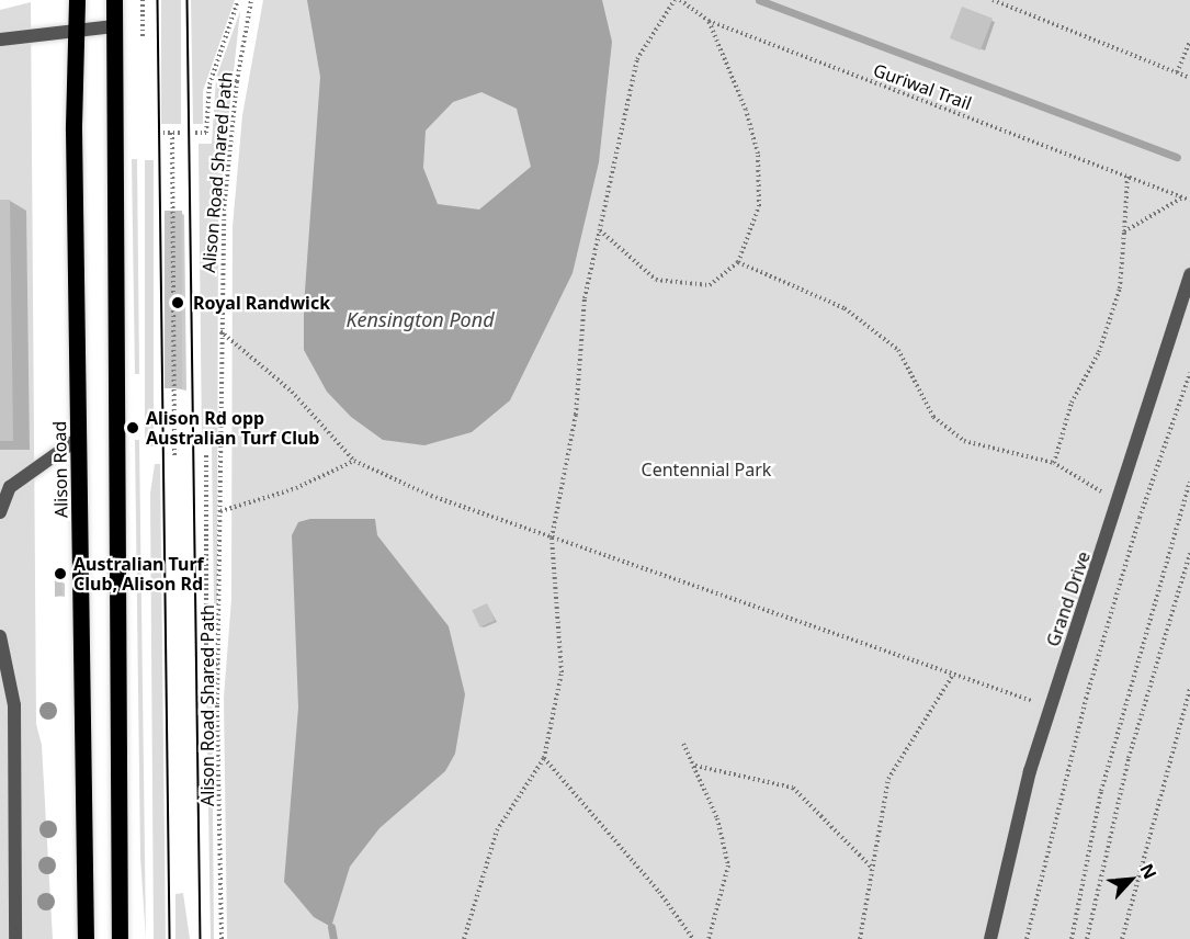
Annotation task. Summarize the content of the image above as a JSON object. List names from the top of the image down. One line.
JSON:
{"streets":{"main road":["Alison Road"],"street":["Grand Drive"],"path":["Guriwal Trail","Alison Road Shared Path"]},"water":["Kensington Pond"],"parks":["Centennial Park"],"places":["Royal Randwick","Alison Rd opp Australian Turf Club","Australian Turf Club, Alison Rd"],"north":"top right"}
